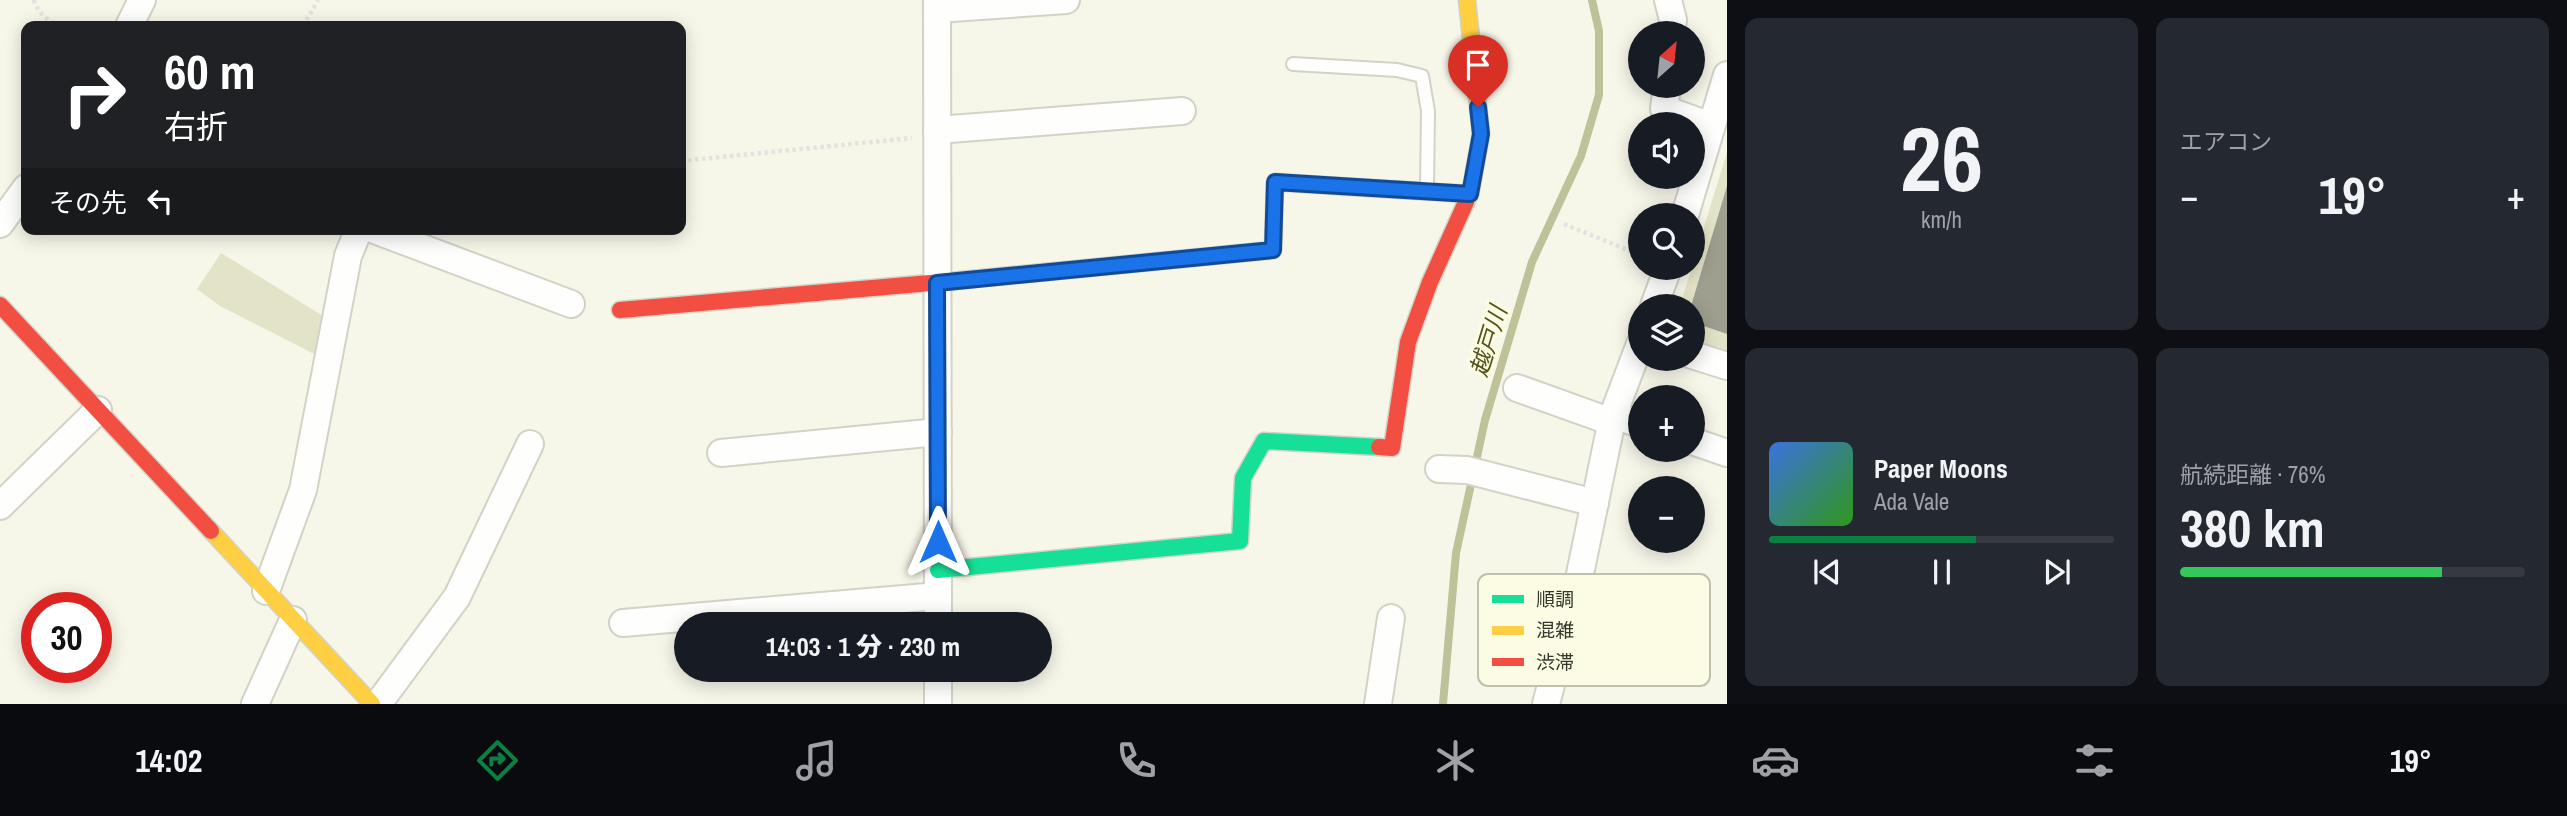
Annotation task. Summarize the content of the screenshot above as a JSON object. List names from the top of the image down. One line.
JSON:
{"water":["越戸川"],"legend":["順調","混雑","渋滞"],"north":"top right","page":{"tile":[["26","km/h"],"エアコン",["航続距離 · 76%","380 km"]],"map_buttons":["+","−"],"turn":["60 m","右折"],"heat":["−","19°","+"],"then":"その先","song":["Paper Moons","Ada Vale"],"limit":"30","trip":"14:03 · 1 分 · 230 m","tabs":["14:02","19°"]}}
